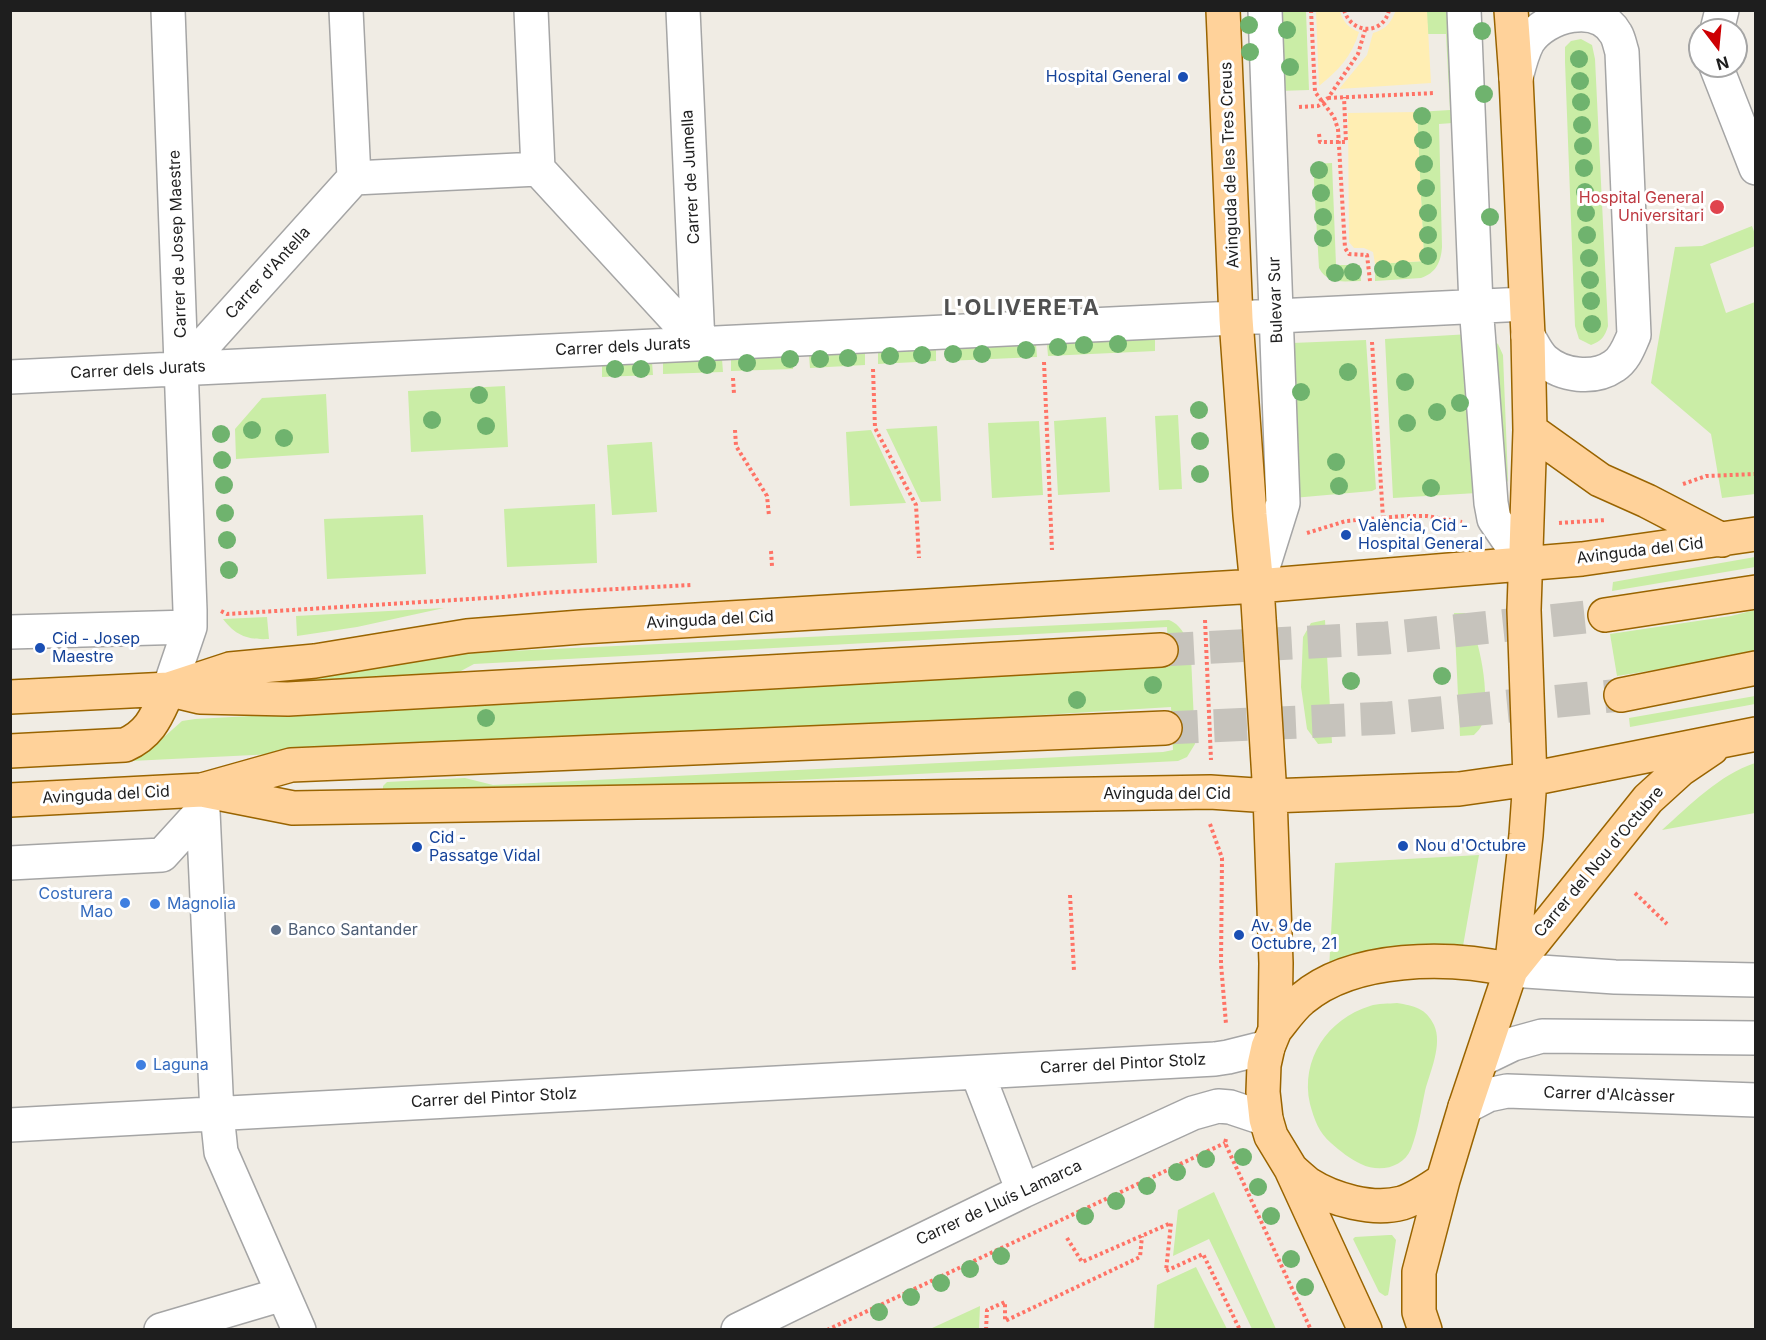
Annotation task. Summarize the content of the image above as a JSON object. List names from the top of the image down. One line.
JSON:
{"streets":{"main road":["Avinguda de les Tres Creus","Avinguda del Cid","Carrer del Nou d'Octubre"],"street":["Carrer de Jumella","Carrer de Josep Maestre","Carrer d'Antella","Bulevar Sur","Carrer dels Jurats","Carrer del Pintor Stolz","Carrer d'Alcàsser","Carrer de Lluís Lamarca"]},"crossings":[["Avinguda de les Tres Creus","Bulevar Sur"],["Avinguda de les Tres Creus","Carrer dels Jurats"],["Avinguda de les Tres Creus","Avinguda del Cid"],["Carrer de Jumella","Carrer dels Jurats"],["Carrer de Josep Maestre","Carrer d'Antella"],["Carrer de Josep Maestre","Carrer dels Jurats"],["Carrer de Josep Maestre","Avinguda del Cid"],["Carrer d'Antella","Carrer dels Jurats"],["Bulevar Sur","Avinguda del Cid"],["Avinguda del Cid","Carrer del Nou d'Octubre"],["Carrer del Nou d'Octubre","Carrer d'Alcàsser"]],"districts":["L'OLIVERETA"],"places":["Hospital General","Hospital General Universitari","València, Cid - Hospital General","Cid - Josep Maestre","Nou d'Octubre","Cid - Passatge Vidal","Costurera Mao","Magnolia","Banco Santander","Av. 9 de Octubre, 21","Laguna"],"north":"bottom"}
